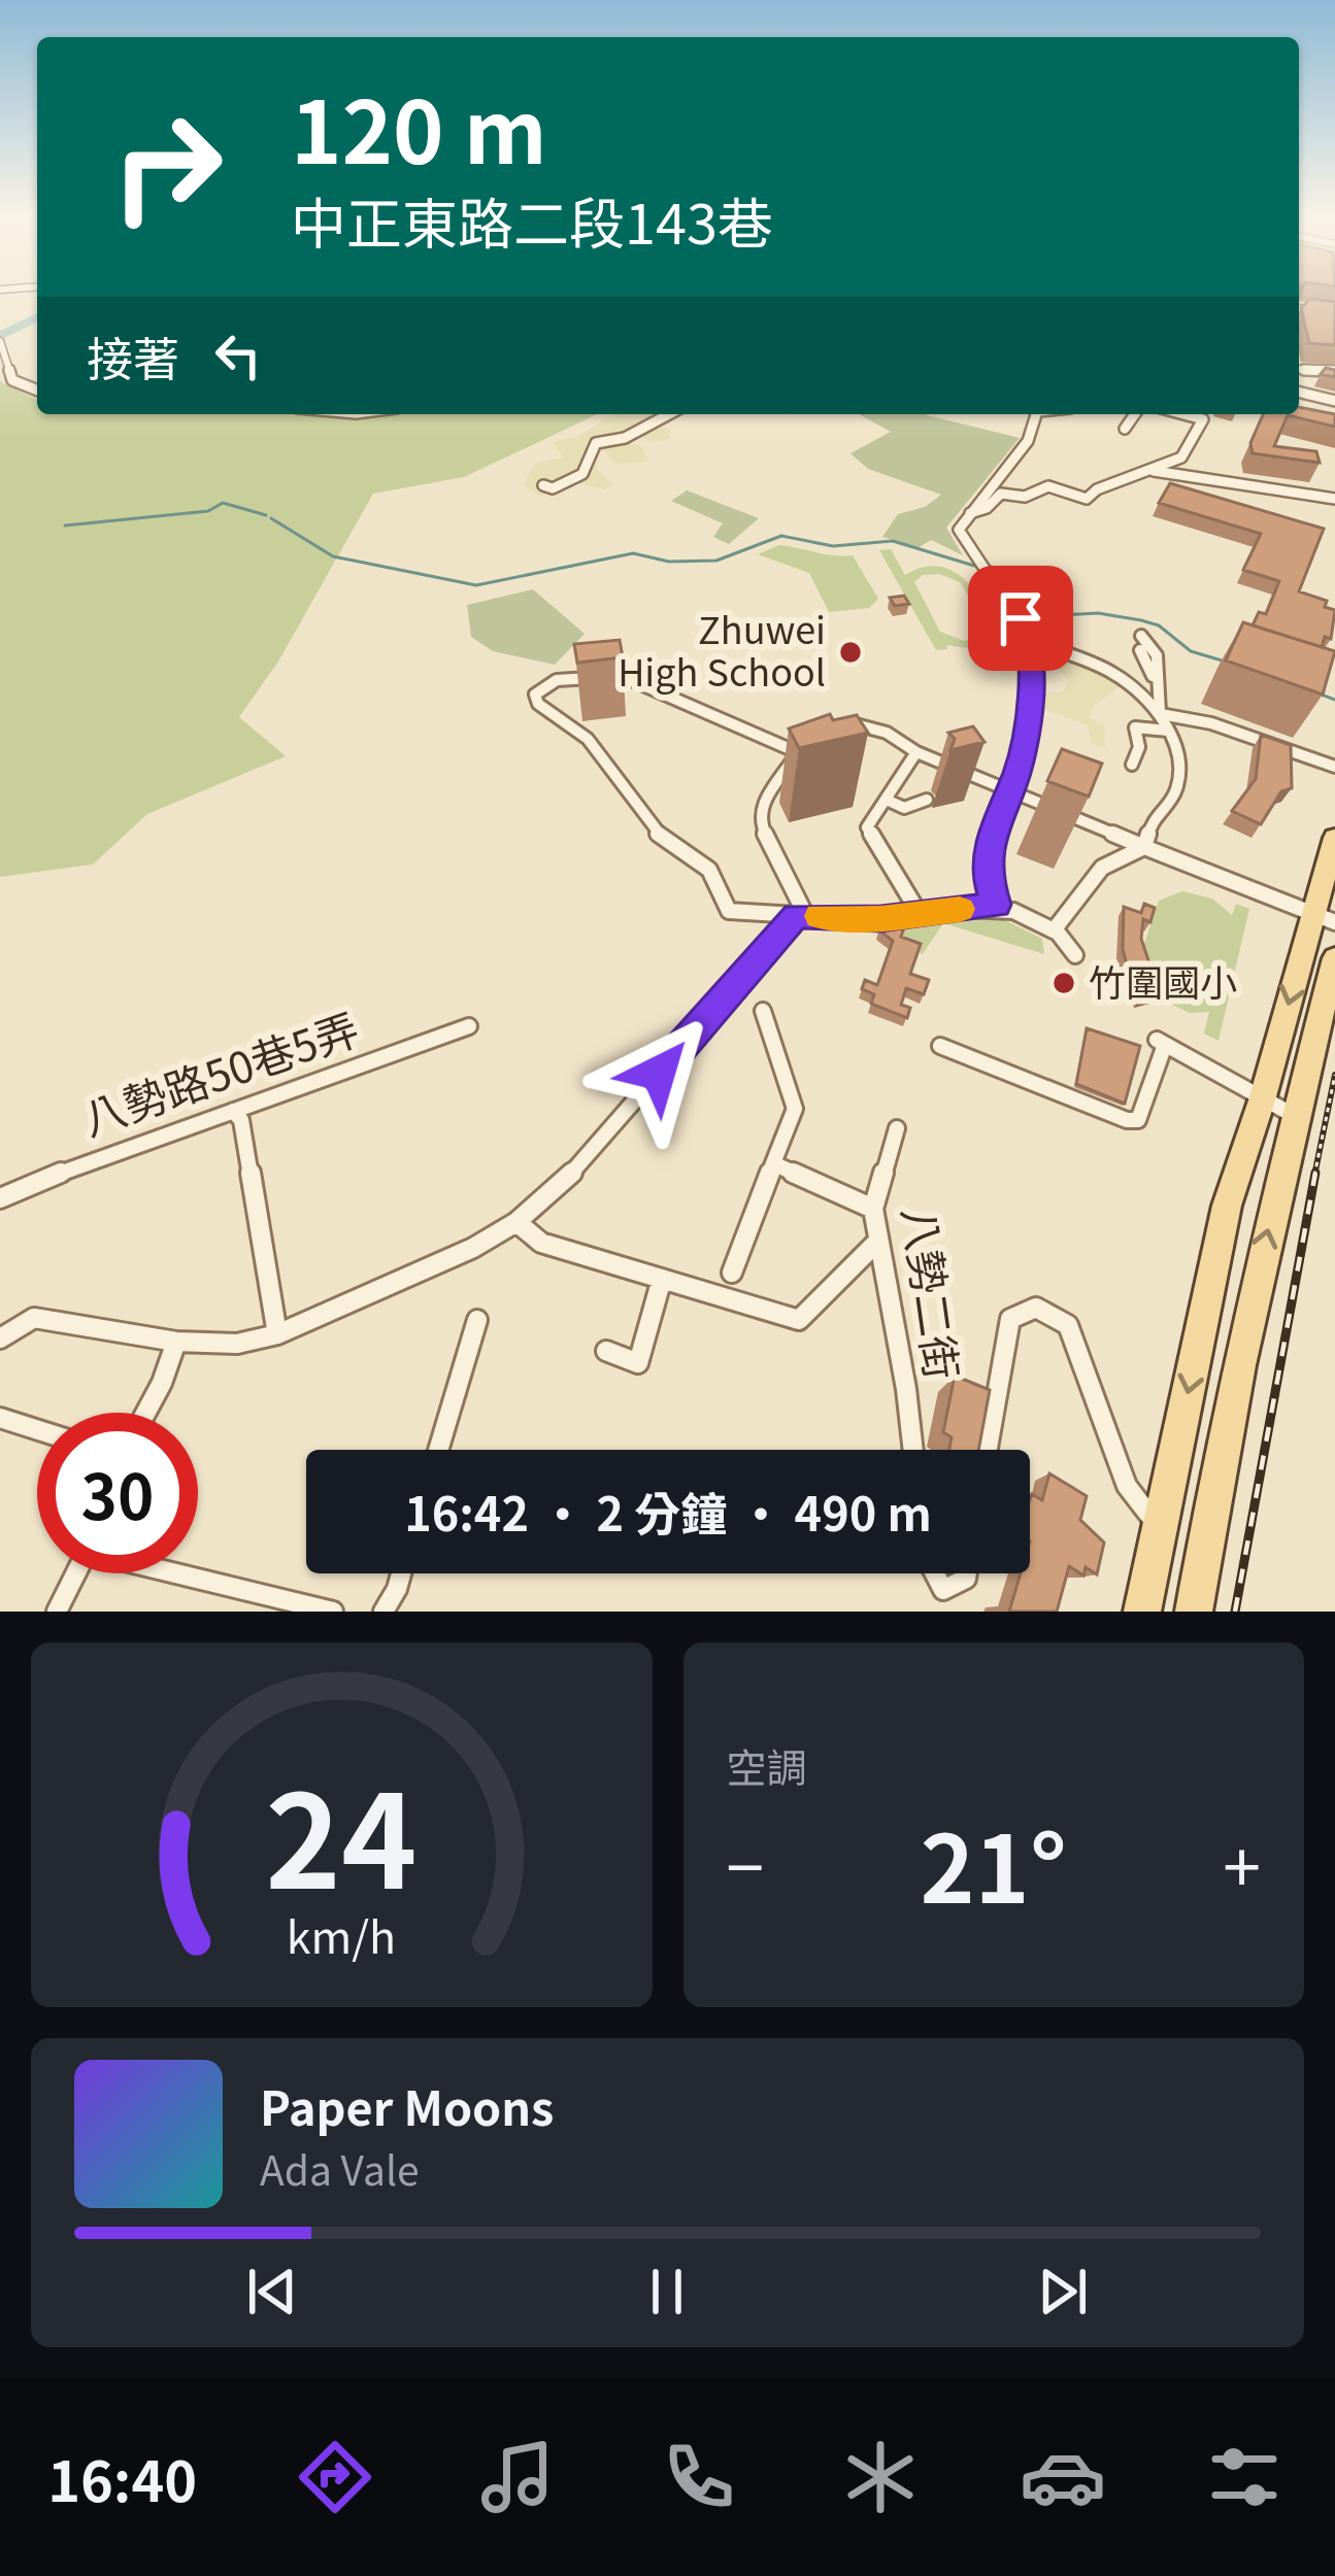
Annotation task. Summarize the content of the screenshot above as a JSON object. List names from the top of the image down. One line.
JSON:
{"streets":{"street":["八勢路50巷5弄","八勢二街"]},"places":["Zhuwei High School","竹圍國小"],"page":{"turn":["120 m","中正東路二段143巷"],"then":"接著","limit":"30","trip":"16:42 · 2 分鐘 · 490 m","tile":"空調","heat":["−","21°","+"],"song":["Paper Moons","Ada Vale"],"tabs":"16:40","gauge":["24","km/h"]}}
